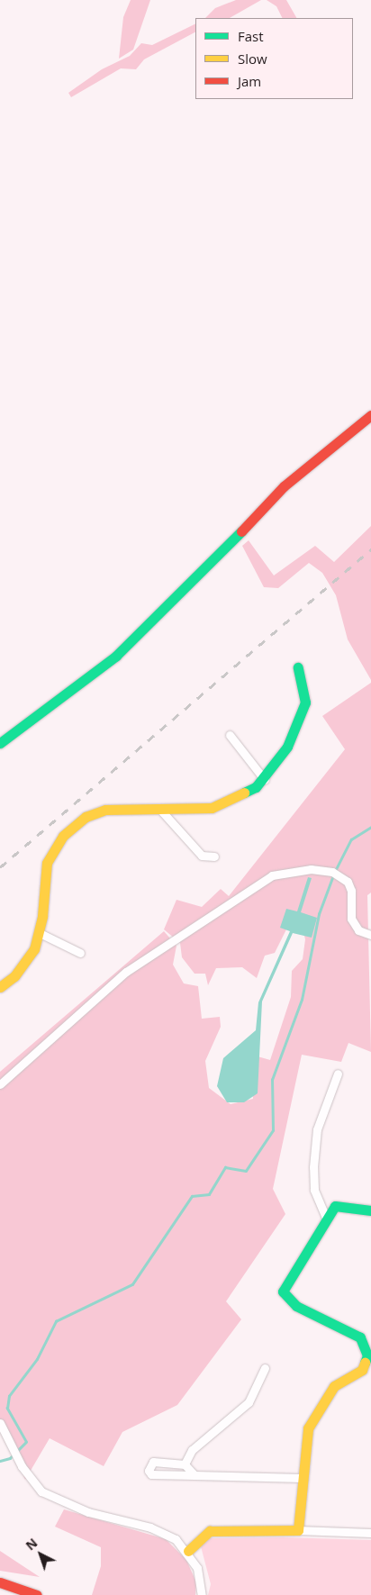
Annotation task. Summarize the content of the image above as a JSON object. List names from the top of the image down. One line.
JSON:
{"legend":["Fast","Slow","Jam"],"north":"top left"}
